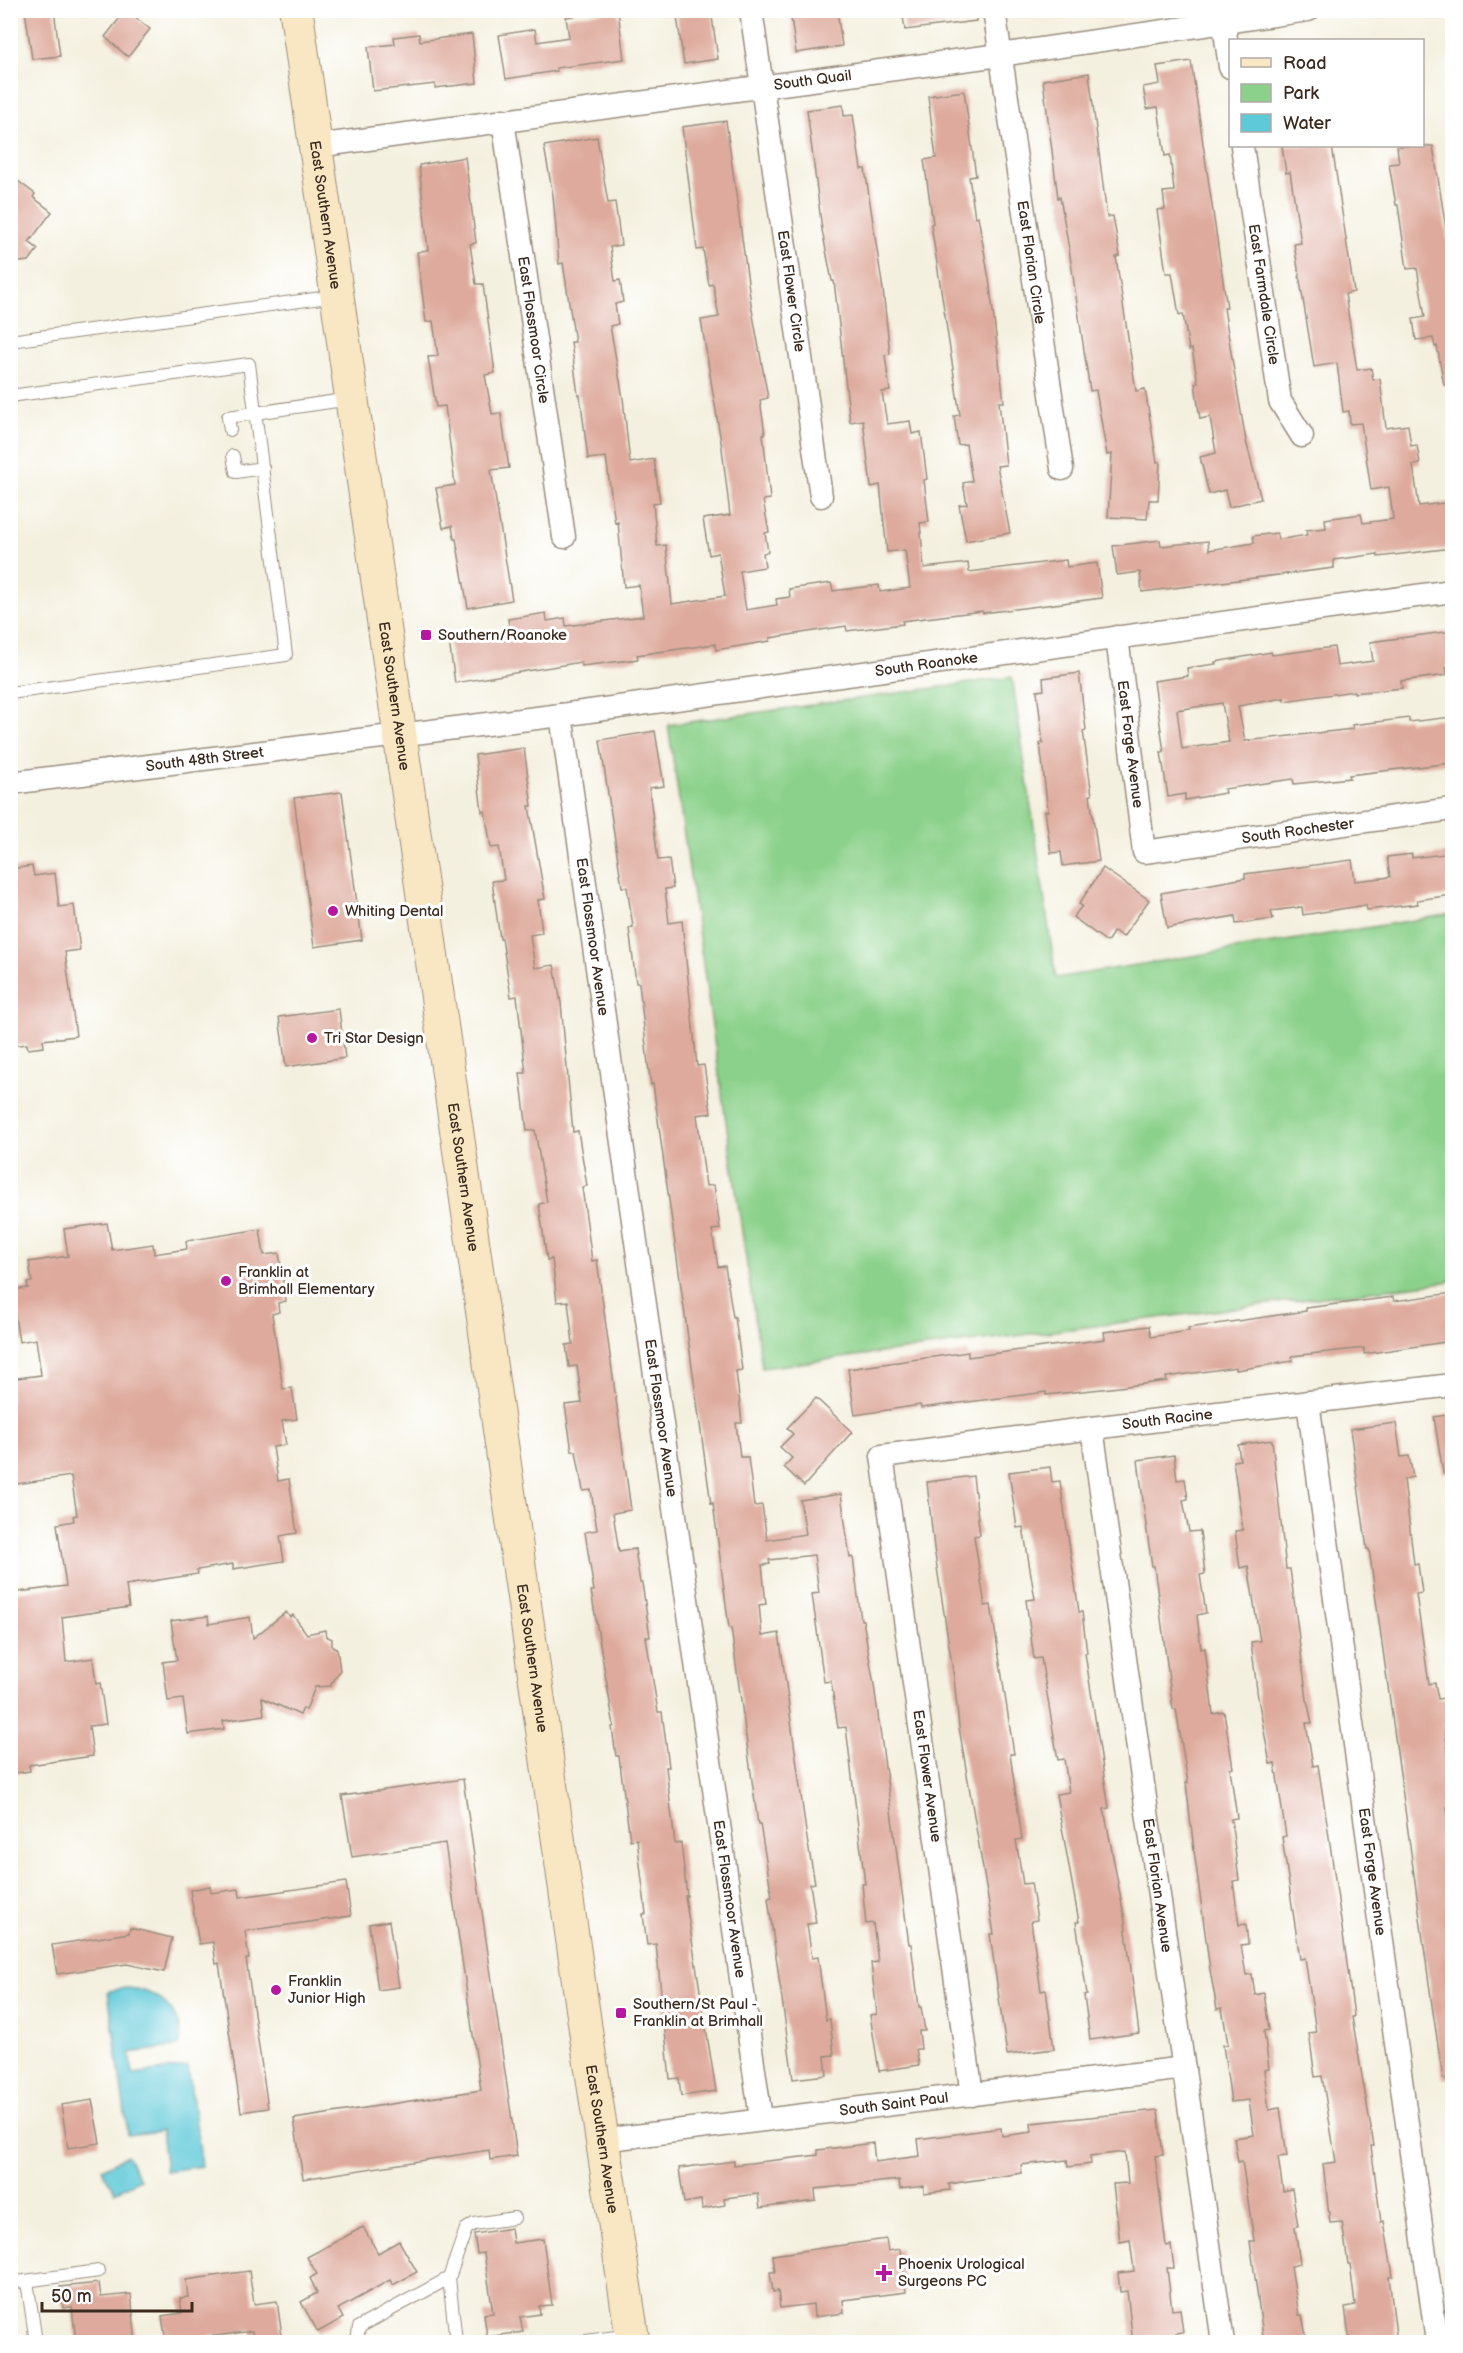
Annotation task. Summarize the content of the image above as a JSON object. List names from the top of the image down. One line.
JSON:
{"streets":{"main road":["East Southern Avenue"],"street":["South Quail","East Florian Circle","East Flower Circle","East Farmdale Circle","East Flossmoor Circle","South Roanoke","East Forge Avenue","South 48th Street","South Rochester","East Flossmoor Avenue","South Racine","East Flower Avenue","East Florian Avenue","South Saint Paul"]},"crossings":[["South Quail","East Southern Avenue"],["South Quail","East Florian Circle"],["South Quail","East Flower Circle"],["South Quail","East Flossmoor Circle"],["East Southern Avenue","South Roanoke"],["East Southern Avenue","South 48th Street"],["East Southern Avenue","South Saint Paul"],["South Roanoke","East Forge Avenue"],["South Roanoke","South 48th Street"],["South Roanoke","East Flossmoor Avenue"],["East Forge Avenue","South Rochester"],["East Forge Avenue","South Racine"],["East Flossmoor Avenue","South Saint Paul"],["South Racine","East Flower Avenue"],["South Racine","East Florian Avenue"],["East Flower Avenue","South Saint Paul"],["East Florian Avenue","South Saint Paul"]],"places":{"transit":["Southern/Roanoke","Southern/St Paul - Franklin at Brimhall"],"other":["Whiting Dental","Tri Star Design","Franklin at Brimhall Elementary","Franklin Junior High"],"health":["Phoenix Urological Surgeons PC"]},"legend":["Road","Park","Water"],"scale_bar":"50 m"}
